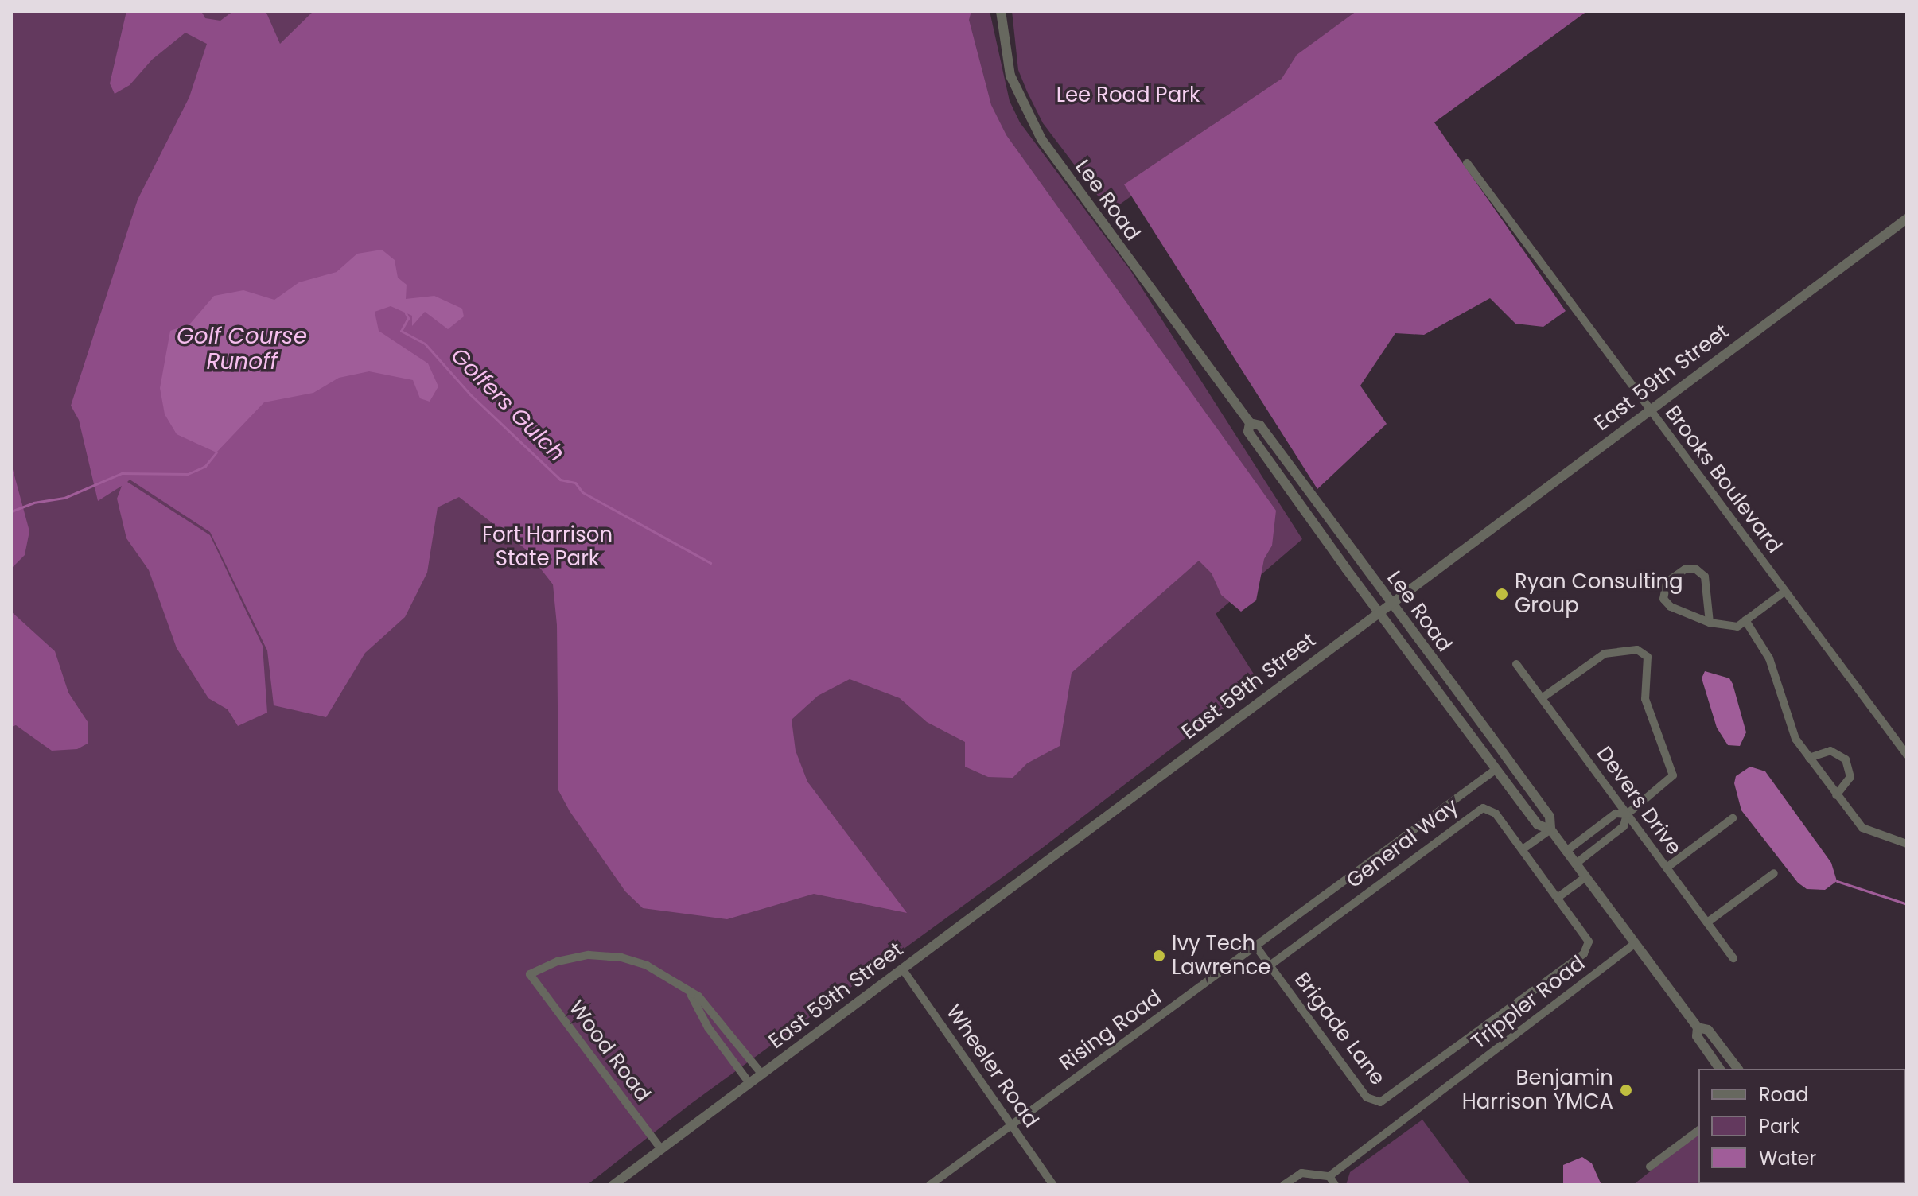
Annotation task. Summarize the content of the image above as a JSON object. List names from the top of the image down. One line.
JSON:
{"streets":{"street":["Lee Road","East 59th Street","Brooks Boulevard","Devers Drive","General Way","Trippler Road","Brigade Lane","Rising Road","Wood Road","Wheeler Road"]},"crossings":[["Lee Road","East 59th Street"],["Lee Road","Trippler Road"],["Lee Road","Rising Road"],["East 59th Street","Brooks Boulevard"],["East 59th Street","Wood Road"],["East 59th Street","Wheeler Road"],["General Way","Brigade Lane"],["Brigade Lane","Rising Road"],["Rising Road","Wheeler Road"]],"water":["Golf Course Runoff","Golfers Gulch"],"parks":["Lee Road Park","Fort Harrison State Park"],"places":["Ryan Consulting Group","Ivy Tech Lawrence","Benjamin Harrison YMCA"],"legend":["Road","Park","Water"]}
